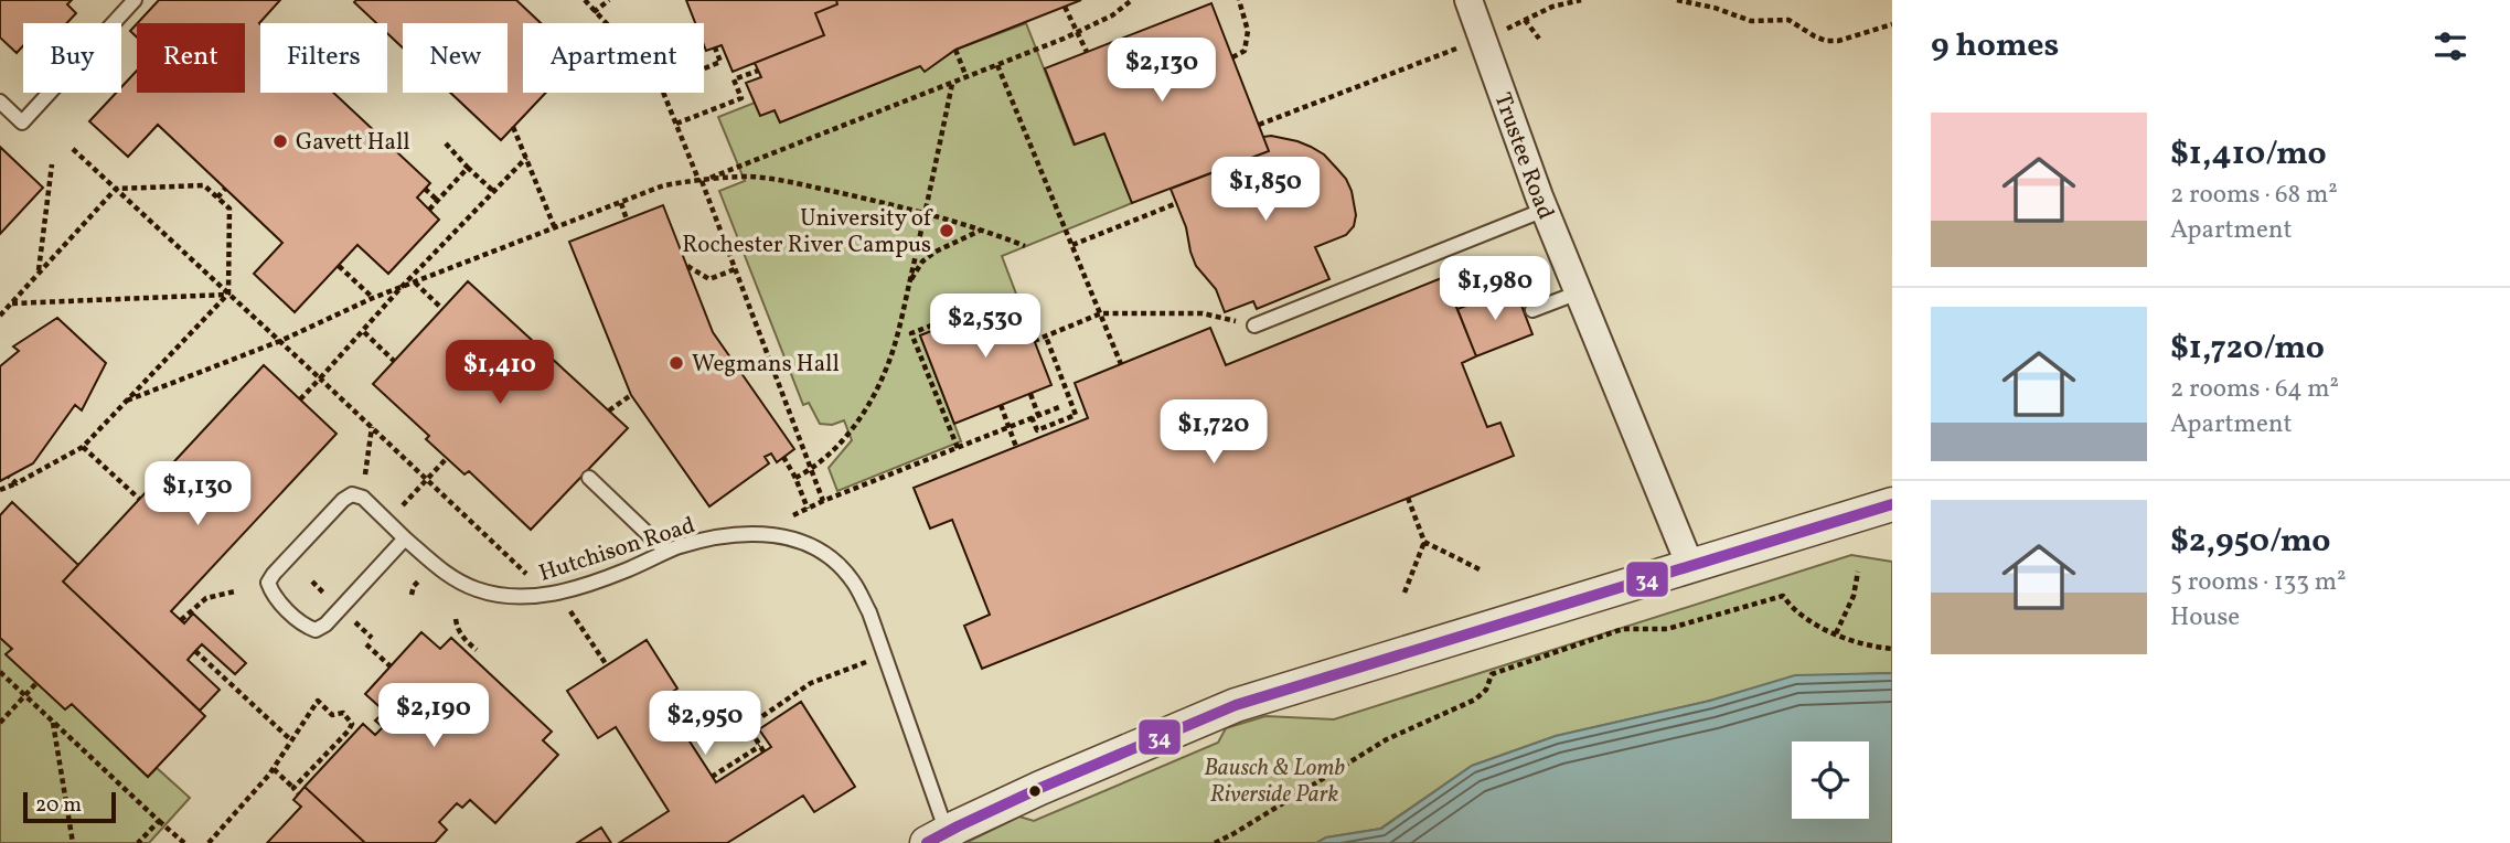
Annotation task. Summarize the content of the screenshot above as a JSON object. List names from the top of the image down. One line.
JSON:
{"streets":{"street":["Trustee Road"],"lane":["Hutchison Road"]},"parks":["Bausch & Lomb Riverside Park"],"places":["Gavett Hall","University of Rochester River Campus","Wegmans Hall"],"lines":["transit line 34"],"scale_bar":"20 m","page":{"heading":"9 homes","chip":["Buy","Rent","Filters","New","Apartment"],"price":["$2,130","$1,850","$1,980","$2,530","$1,410","$1,720","$1,130","$2,190","$2,950"],"list":[{"name":"$1,410/mo","note":"2 rooms · 68 m² · Apartment"},{"name":"$1,720/mo","note":"2 rooms · 64 m² · Apartment"},{"name":"$2,950/mo","note":"5 rooms · 133 m² · House"}],"scale":"20 m"}}
